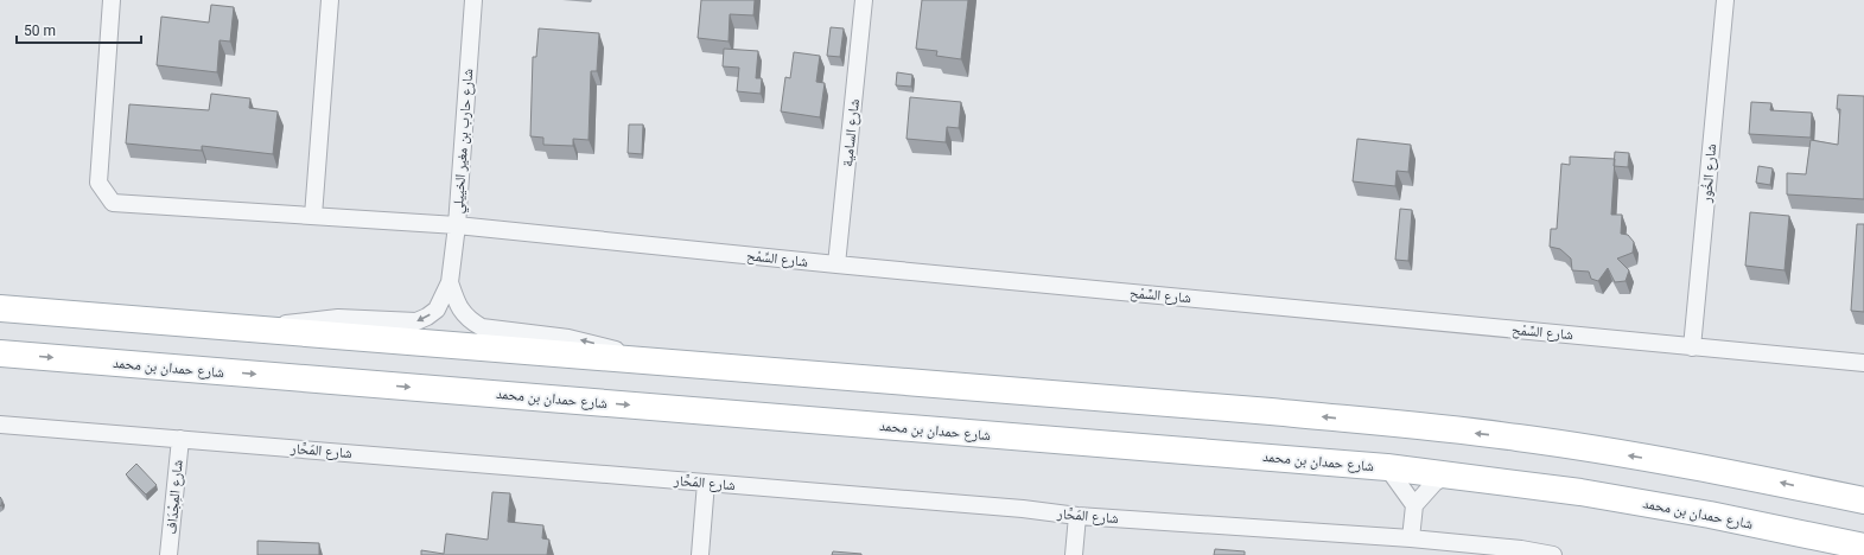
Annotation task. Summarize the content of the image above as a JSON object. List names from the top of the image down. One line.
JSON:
{"streets":{"main road":["شارع حمدان بن محمد"],"street":["شارع السامية","شارع حارب بن مغير الخييلي","شارع الخُور","شارع السَّمْح","شارع المَحَّار","شارع المِجْدَاف"]},"crossings":[["شارع السامية","شارع السَّمْح"],["شارع حارب بن مغير الخييلي","شارع السَّمْح"],["شارع الخُور","شارع السَّمْح"],["شارع المَحَّار","شارع المِجْدَاف"]],"one_way":["شارع حارب بن مغير الخييلي"],"scale_bar":"50 m"}
